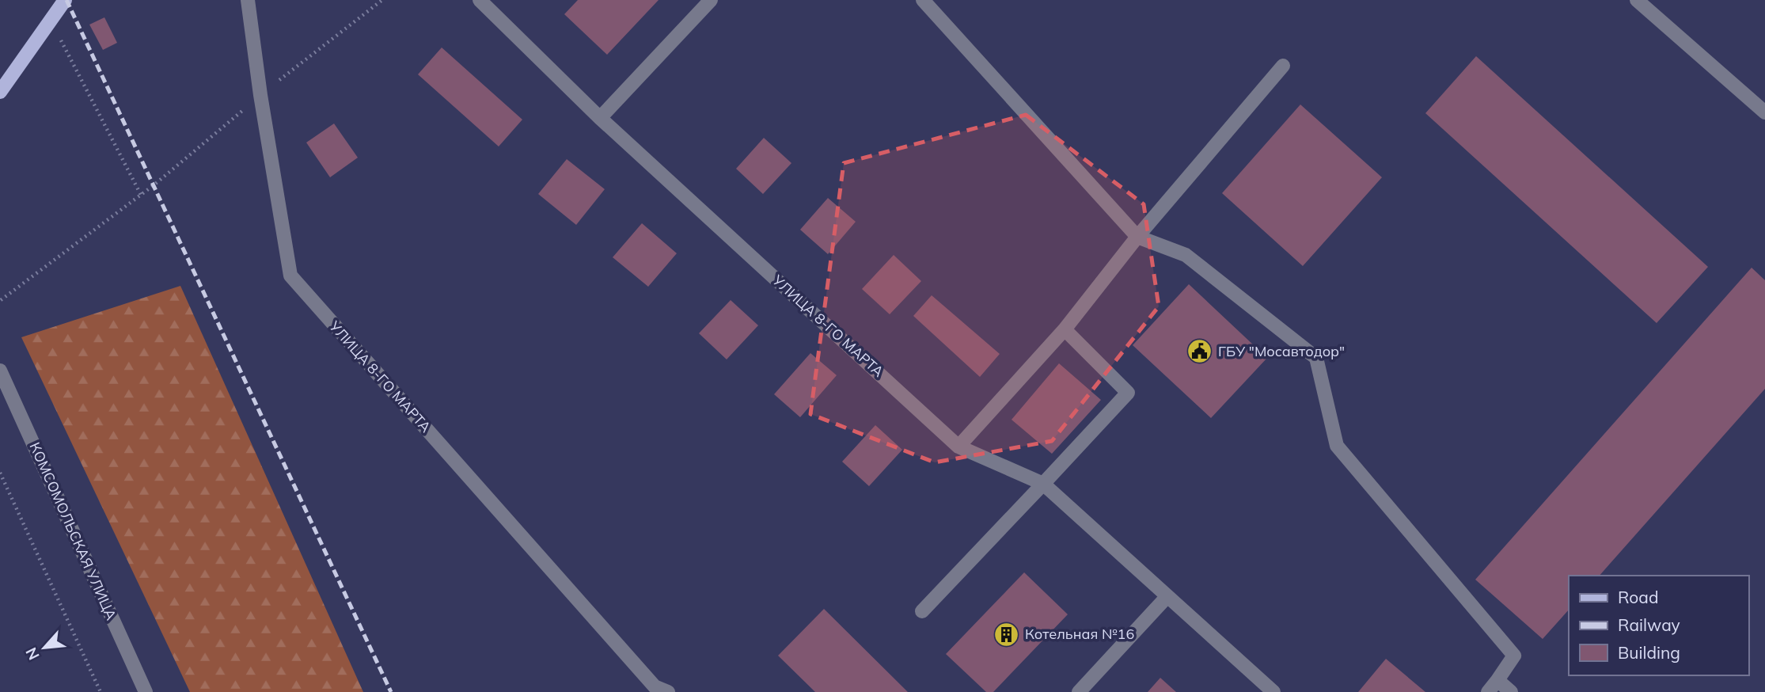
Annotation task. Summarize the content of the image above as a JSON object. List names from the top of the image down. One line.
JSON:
{"streets":{"street":["УЛИЦА 8-ГО МАРТА","КОМСОМОЛЬСКАЯ УЛИЦА"]},"places":{"public building":["ГБУ \"Мосавтодор\""],"building":["Котельная №16"]},"legend":["Road","Railway","Building"],"north":"bottom left"}
